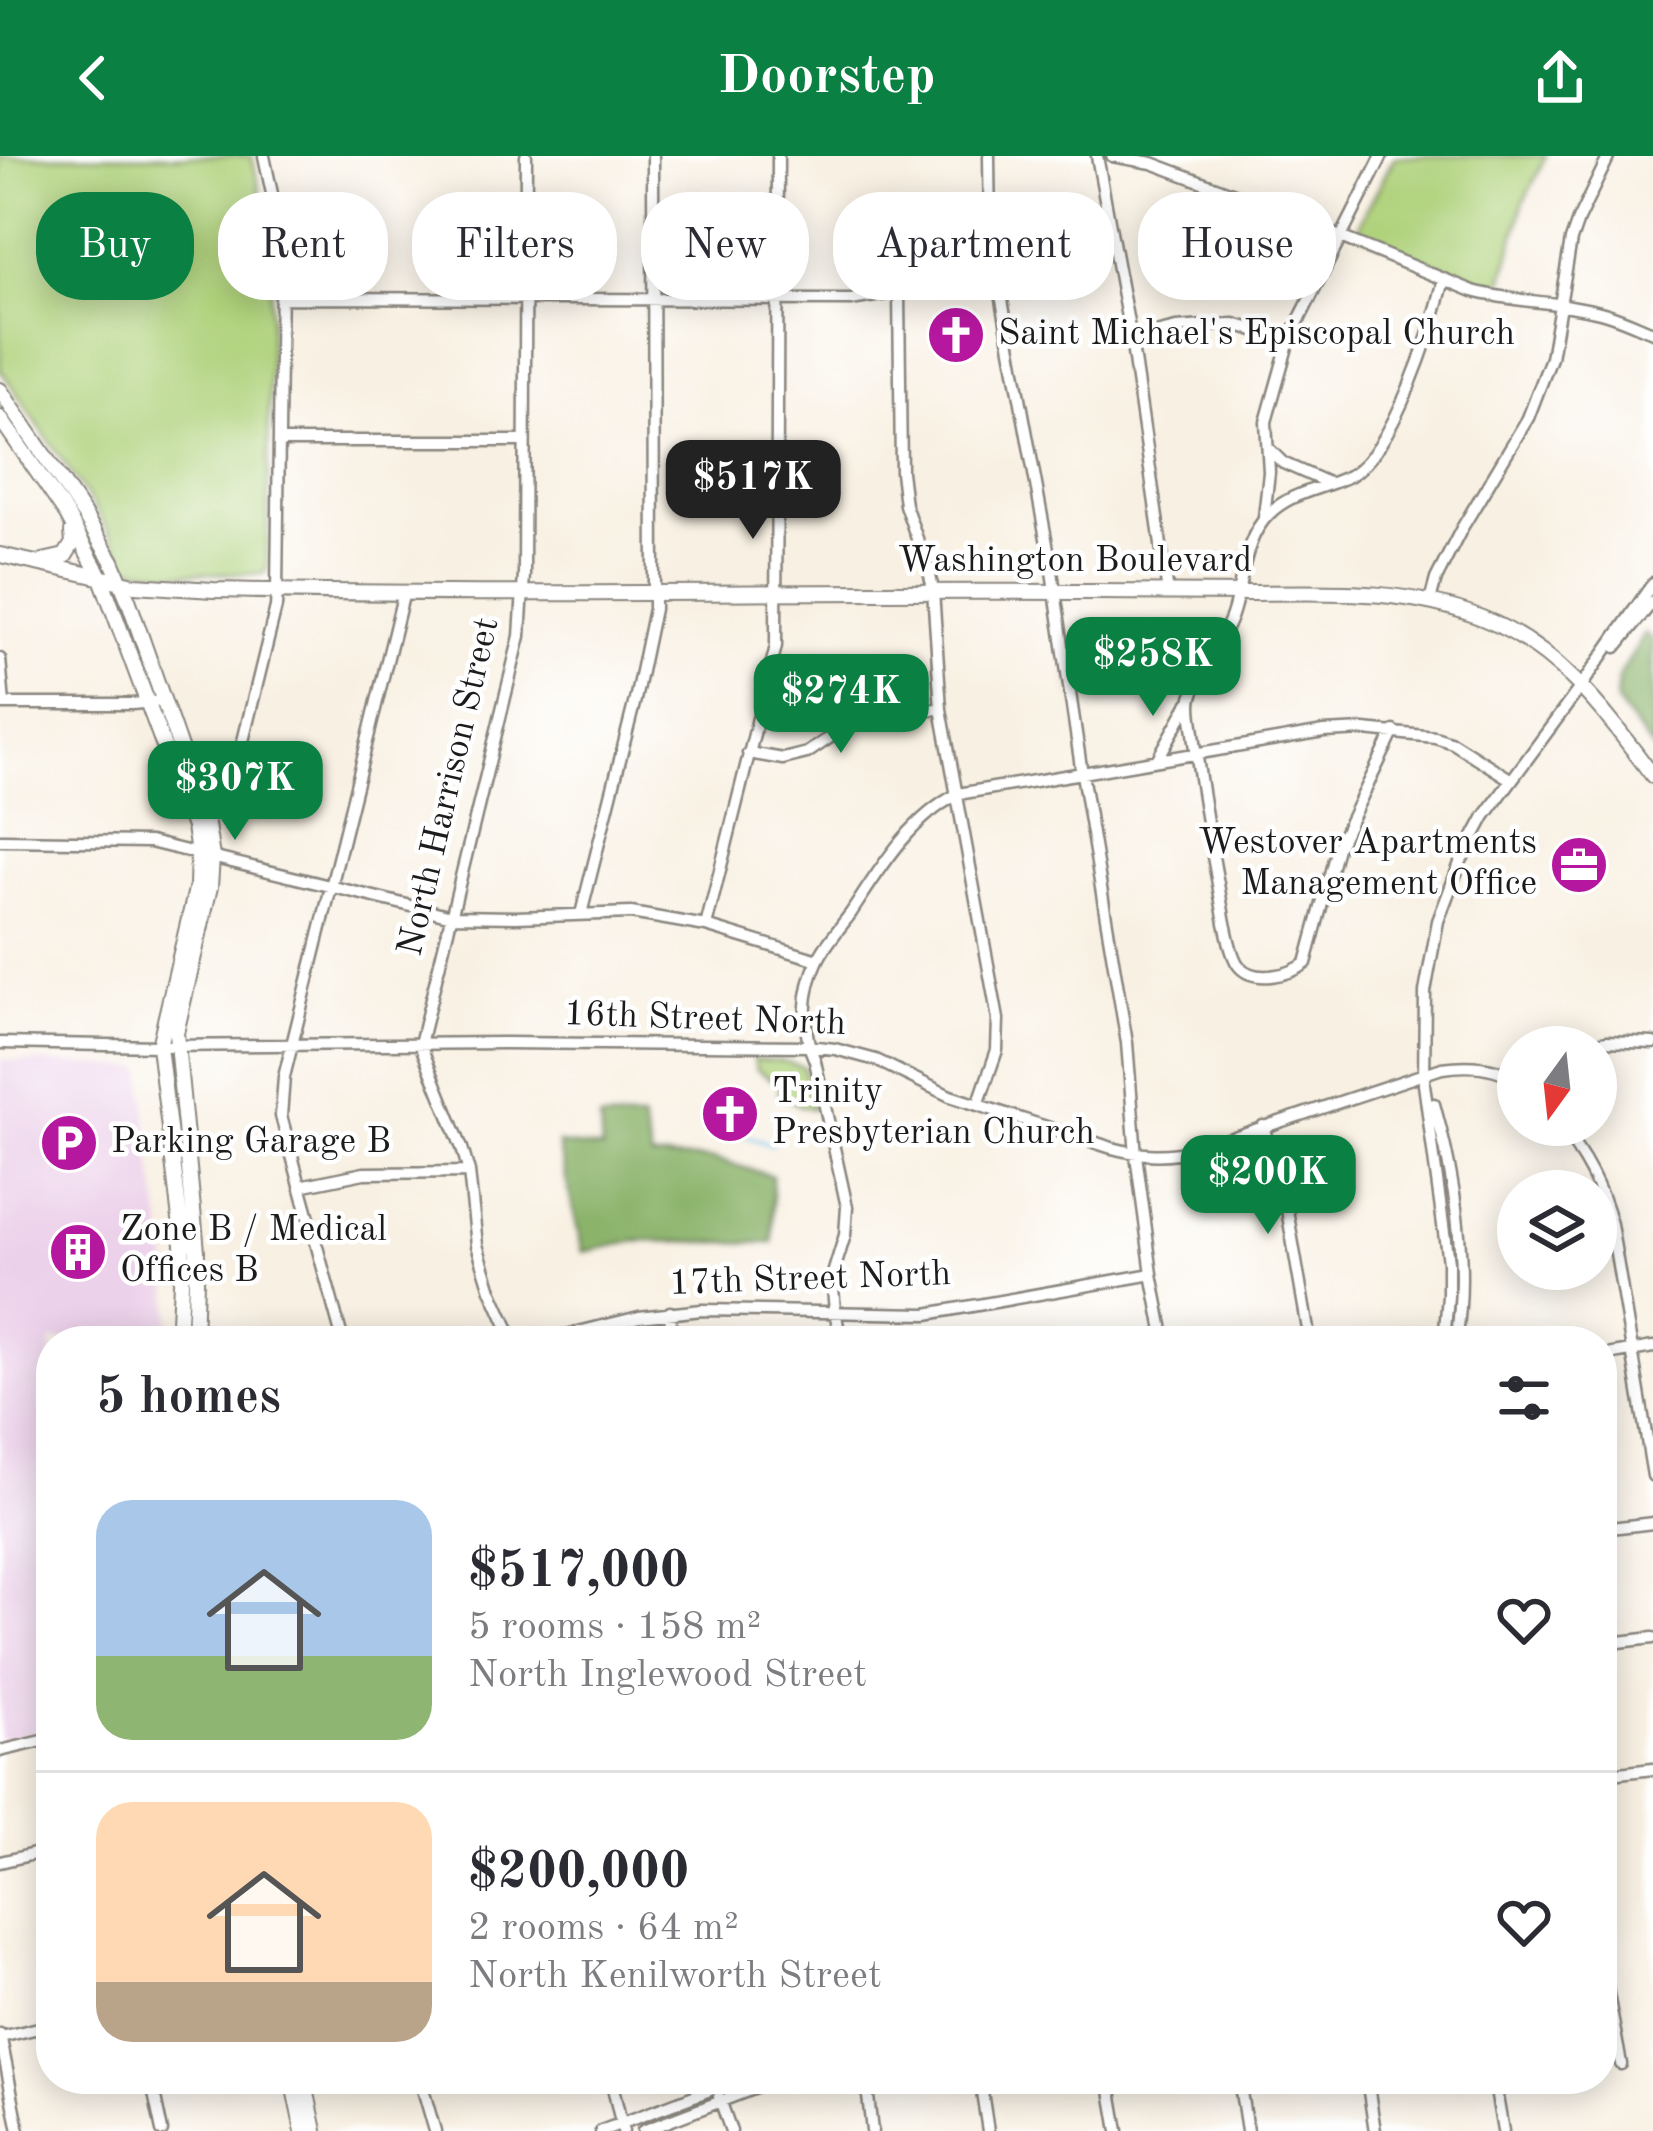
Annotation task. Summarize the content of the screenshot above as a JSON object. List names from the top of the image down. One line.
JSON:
{"streets":{"main road":["Washington Boulevard"],"street":["North Harrison Street","16th Street North","17th Street North"]},"crossings":[["Washington Boulevard","North Harrison Street"],["North Harrison Street","16th Street North"]],"places":{"church":["Saint Michael's Episcopal Church","Trinity Presbyterian Church"],"office":["Westover Apartments Management Office"],"parking":["Parking Garage B"],"building":["Zone B / Medical Offices B"]},"north":"bottom","page":{"header":"Doorstep","chip":["Buy","Rent","Filters","New","Apartment","House"],"price":["$517K","$258K","$274K","$307K","$200K"],"heading":"5 homes","list":[{"name":"$517,000","note":"5 rooms · 158 m² · North Inglewood Street"},{"name":"$200,000","note":"2 rooms · 64 m² · North Kenilworth Street"}]}}
